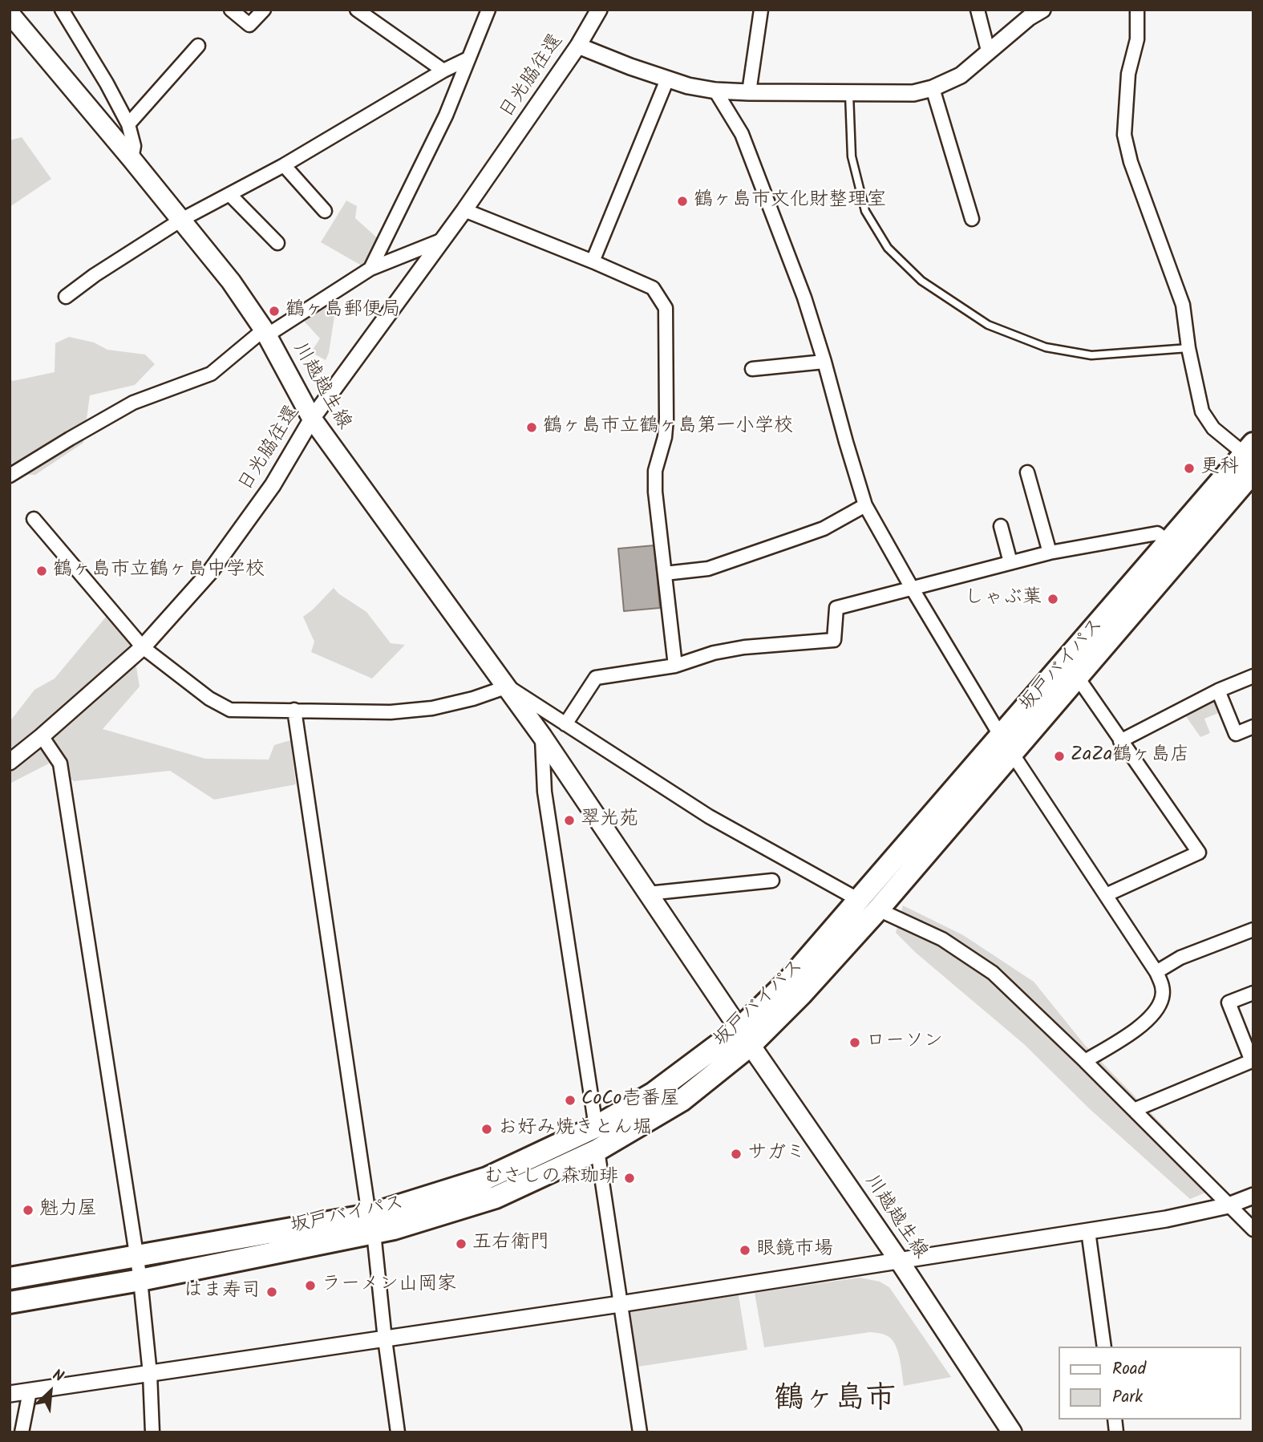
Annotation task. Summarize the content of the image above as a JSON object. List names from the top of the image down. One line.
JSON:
{"streets":{"highway":["坂戸バイパス"],"main road":["川越越生線"],"street":["日光脇往還"]},"crossings":[["日光脇往還","川越越生線"],["川越越生線","坂戸バイパス"]],"districts":["鶴ヶ島市"],"places":["鶴ヶ島市文化財整理室","鶴ヶ島郵便局","鶴ヶ島市立鶴ヶ島第一小学校","更科","鶴ヶ島市立鶴ヶ島中学校","しゃぶ葉","ZaZa鶴ヶ島店","翠光苑","ローソン","CoCo壱番屋","お好み焼きとん堀","サガミ","むさしの森珈琲","魁力屋","五右衛門","眼鏡市場","ラーメン山岡家","はま寿司"],"legend":["Road","Park"],"north":"top right"}
